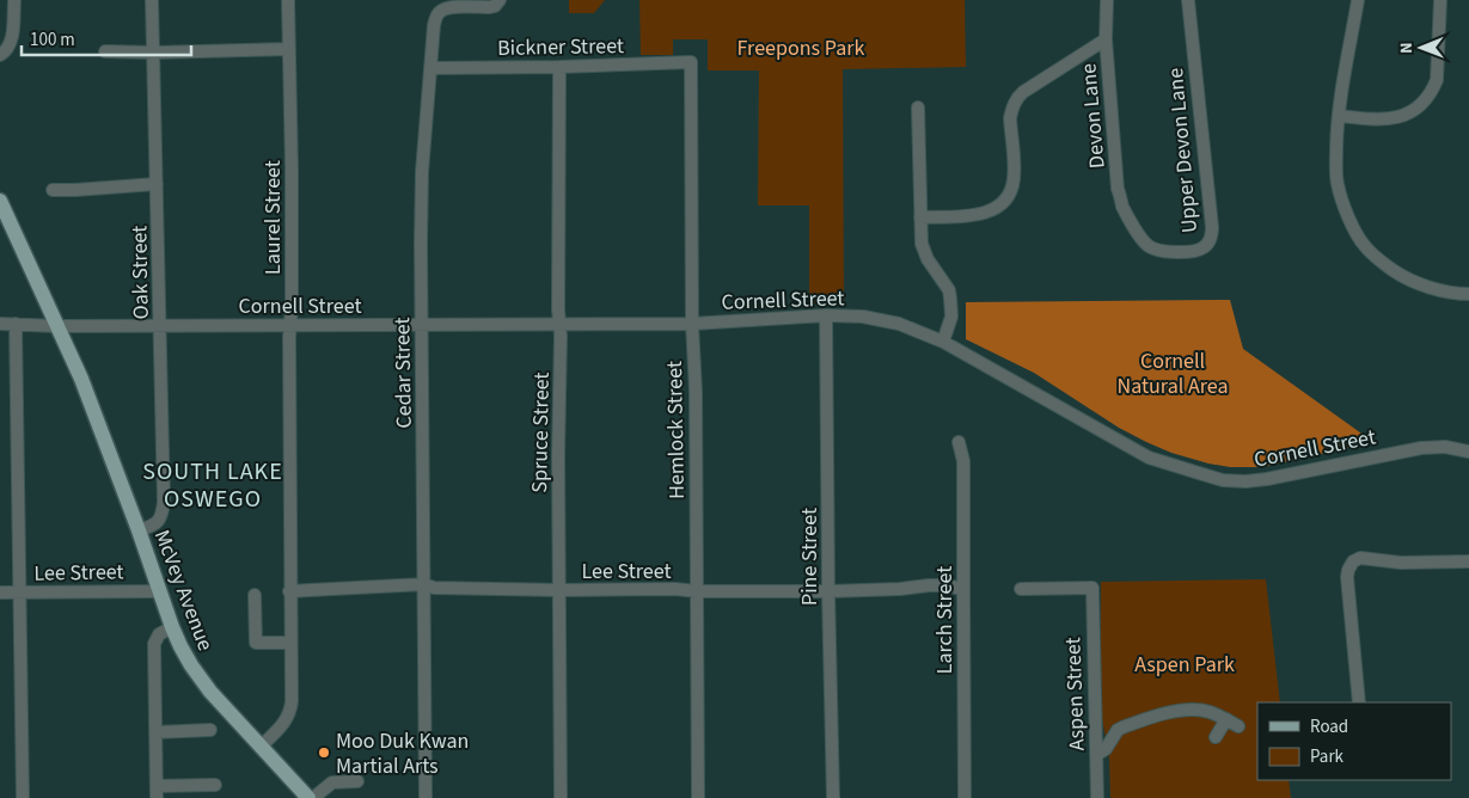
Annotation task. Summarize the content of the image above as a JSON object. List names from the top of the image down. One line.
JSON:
{"streets":{"main road":["McVey Avenue"],"street":["Bickner Street","Devon Lane","Upper Devon Lane","Laurel Street","Oak Street","Cornell Street","Cedar Street","Hemlock Street","Spruce Street","Pine Street","Lee Street","Larch Street","Aspen Street"]},"crossings":[["Bickner Street","Cedar Street"],["Bickner Street","Hemlock Street"],["Bickner Street","Spruce Street"],["Devon Lane","Upper Devon Lane"],["Laurel Street","Cornell Street"],["Laurel Street","Lee Street"],["Laurel Street","McVey Avenue"],["Oak Street","Cornell Street"],["Oak Street","McVey Avenue"],["Cornell Street","Cedar Street"],["Cornell Street","Hemlock Street"],["Cornell Street","Spruce Street"],["Cornell Street","Pine Street"],["Cornell Street","McVey Avenue"],["Cedar Street","Lee Street"],["Hemlock Street","Lee Street"],["Spruce Street","Lee Street"],["Pine Street","Lee Street"],["Lee Street","McVey Avenue"],["Lee Street","Larch Street"]],"districts":["SOUTH LAKE OSWEGO"],"parks":["Freepons Park","Cornell Natural Area","Aspen Park"],"places":["Moo Duk Kwan Martial Arts"],"legend":["Road","Park"],"scale_bar":"100 m","north":"left"}
